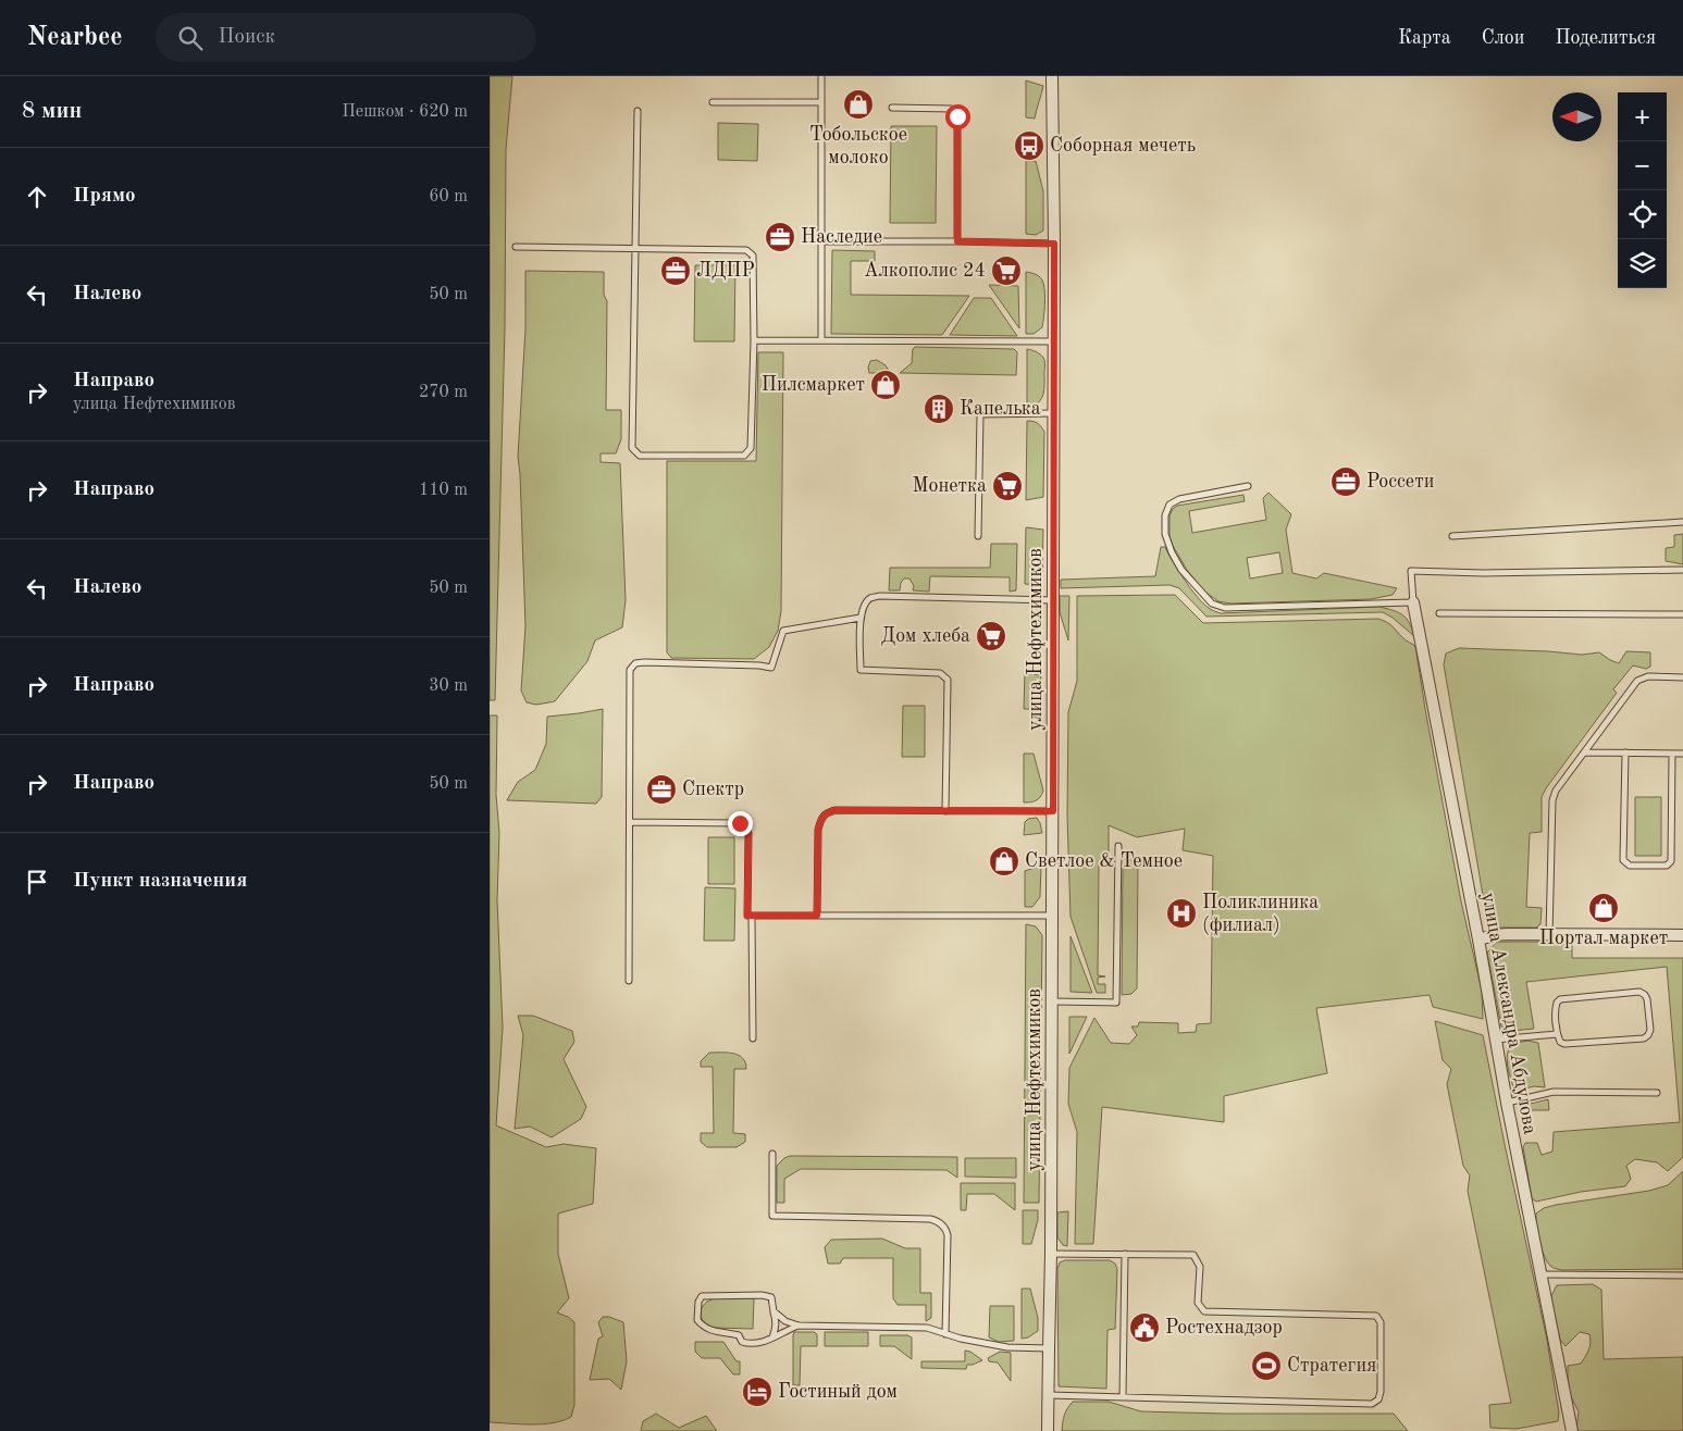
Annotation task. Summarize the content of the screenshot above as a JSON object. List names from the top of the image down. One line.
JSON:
{"streets":{"street":["улица Нефтехимиков","улица Александра Абдулова"]},"places":{"shop":["Тобольское молоко","Пилсмаркет","Светлое & Темное","Портал маркет"],"bus stop":["Соборная мечеть"],"office":["Наследие","ЛДПР","Россети","Спектр"],"supermarket":["Алкополис 24","Монетка","Дом хлеба"],"building":["Капелька"],"hospital":["Поликлиника (филиал)"],"public building":["Ростехнадзор"],"sports":["Стратегия"],"hotel":["Гостиный дом"]},"north":"left","page":{"header":"Nearbee","search":"Поиск","nav":["Карта","Слои","Поделиться"],"heading":["8 мин","Пешком · 620 m"],"map_buttons":["+","−"],"list":[["Прямо","60 m"],["Налево","50 m"],["Направо","улица Нефтехимиков","270 m"],["Направо","110 m"],["Налево","50 m"],["Направо","30 m"],["Направо","50 m"],"Пункт назначения"]}}
